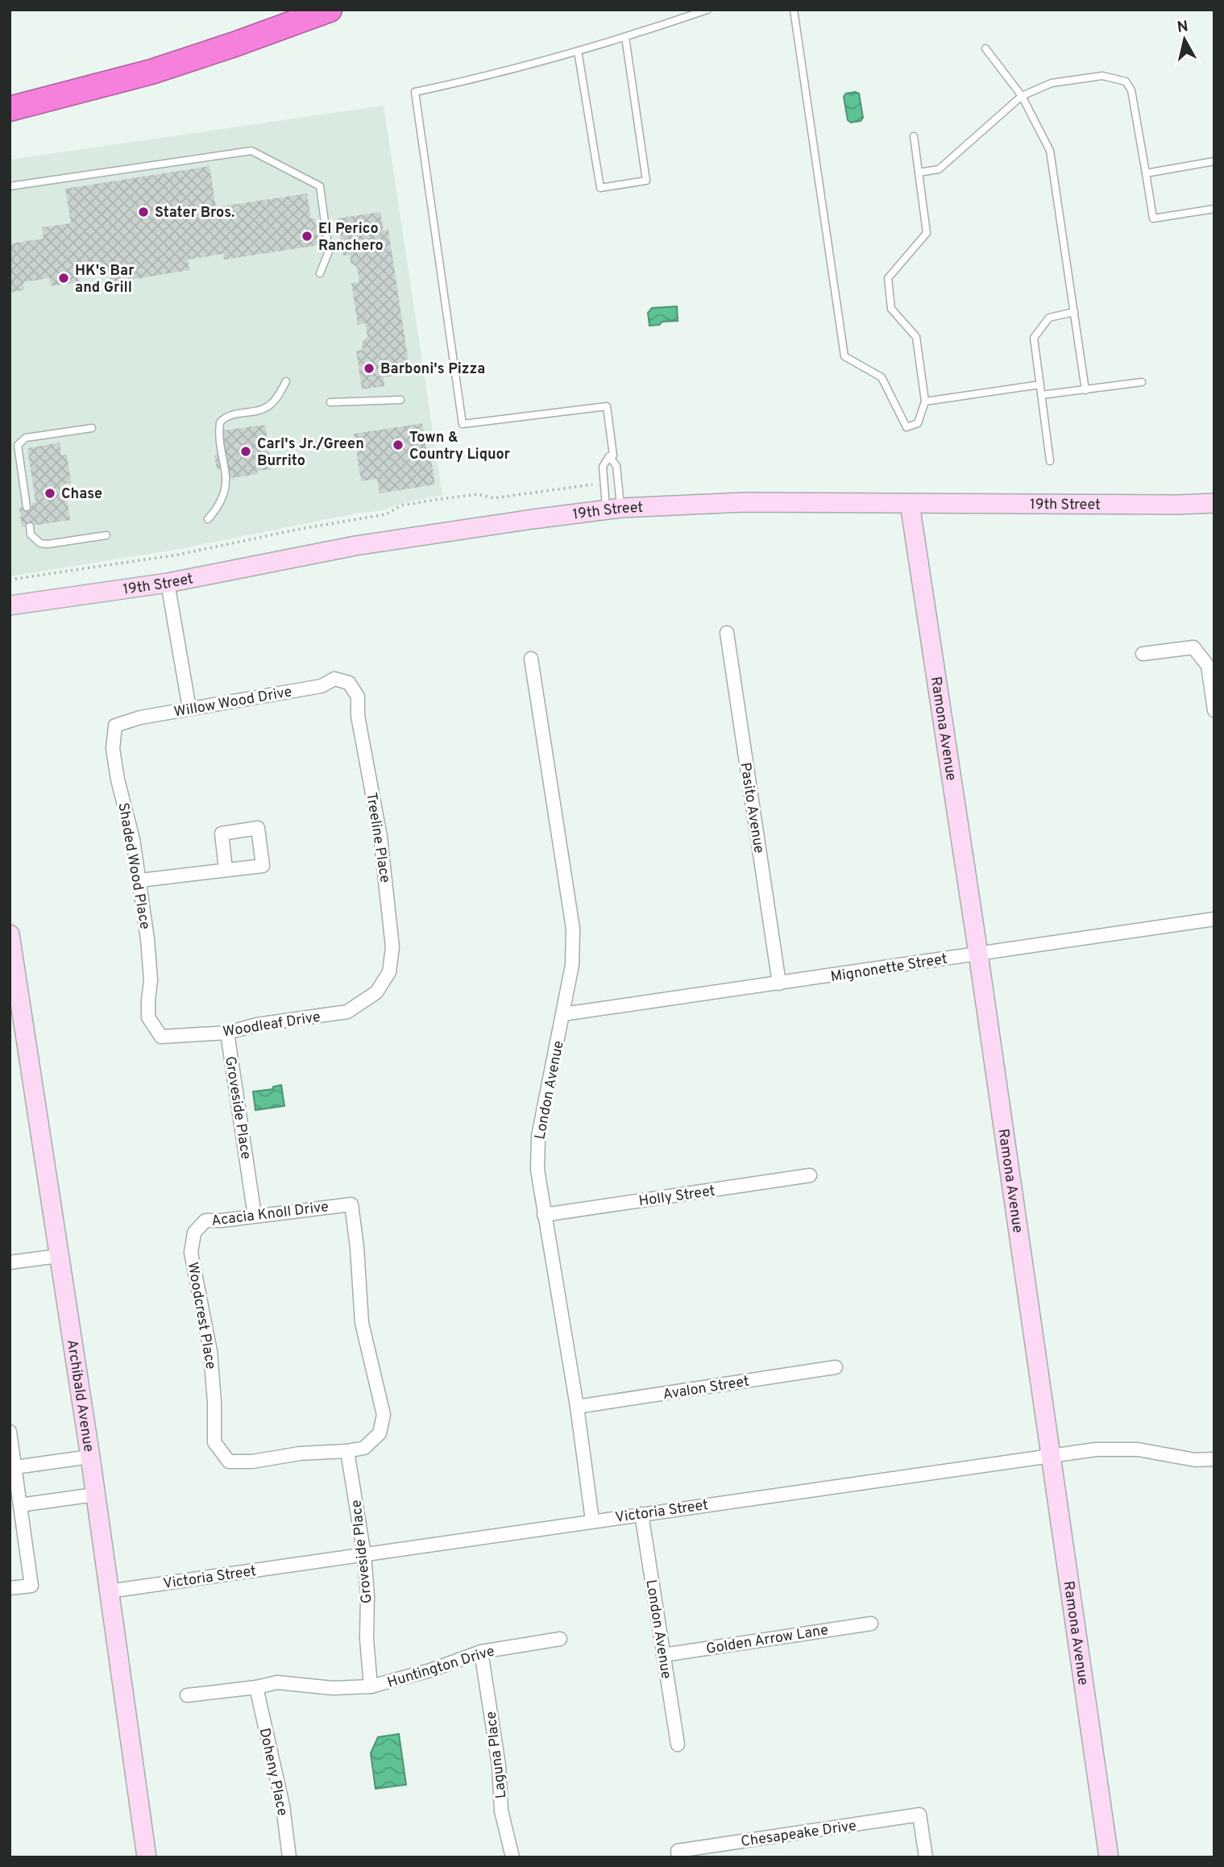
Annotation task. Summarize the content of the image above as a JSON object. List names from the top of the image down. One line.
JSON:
{"streets":{"main road":["19th Street","Ramona Avenue","Archibald Avenue"],"street":["Willow Wood Drive","Pasito Avenue","Treeline Place","Shaded Wood Place","Mignonette Street","Woodleaf Drive","London Avenue","Groveside Place","Holly Street","Acacia Knoll Drive","Woodcrest Place","Avalon Street","Victoria Street","Golden Arrow Lane","Huntington Drive","Laguna Place","Doheny Place","Chesapeake Drive"]},"crossings":[["19th Street","Ramona Avenue"],["Willow Wood Drive","Treeline Place"],["Willow Wood Drive","Shaded Wood Place"],["Ramona Avenue","Mignonette Street"],["Ramona Avenue","Victoria Street"],["Pasito Avenue","Mignonette Street"],["Treeline Place","Woodleaf Drive"],["Shaded Wood Place","Woodleaf Drive"],["Mignonette Street","London Avenue"],["Woodleaf Drive","Groveside Place"],["London Avenue","Holly Street"],["London Avenue","Avalon Street"],["London Avenue","Victoria Street"],["London Avenue","Golden Arrow Lane"],["Groveside Place","Acacia Knoll Drive"],["Groveside Place","Woodcrest Place"],["Groveside Place","Victoria Street"],["Groveside Place","Huntington Drive"],["Acacia Knoll Drive","Woodcrest Place"],["Archibald Avenue","Victoria Street"],["Huntington Drive","Laguna Place"],["Huntington Drive","Doheny Place"]],"places":["Stater Bros.","El Perico Ranchero","HK's Bar and Grill","Barboni's Pizza","Town & Country Liquor","Carl's Jr./Green Burrito","Chase"],"north":"top"}
